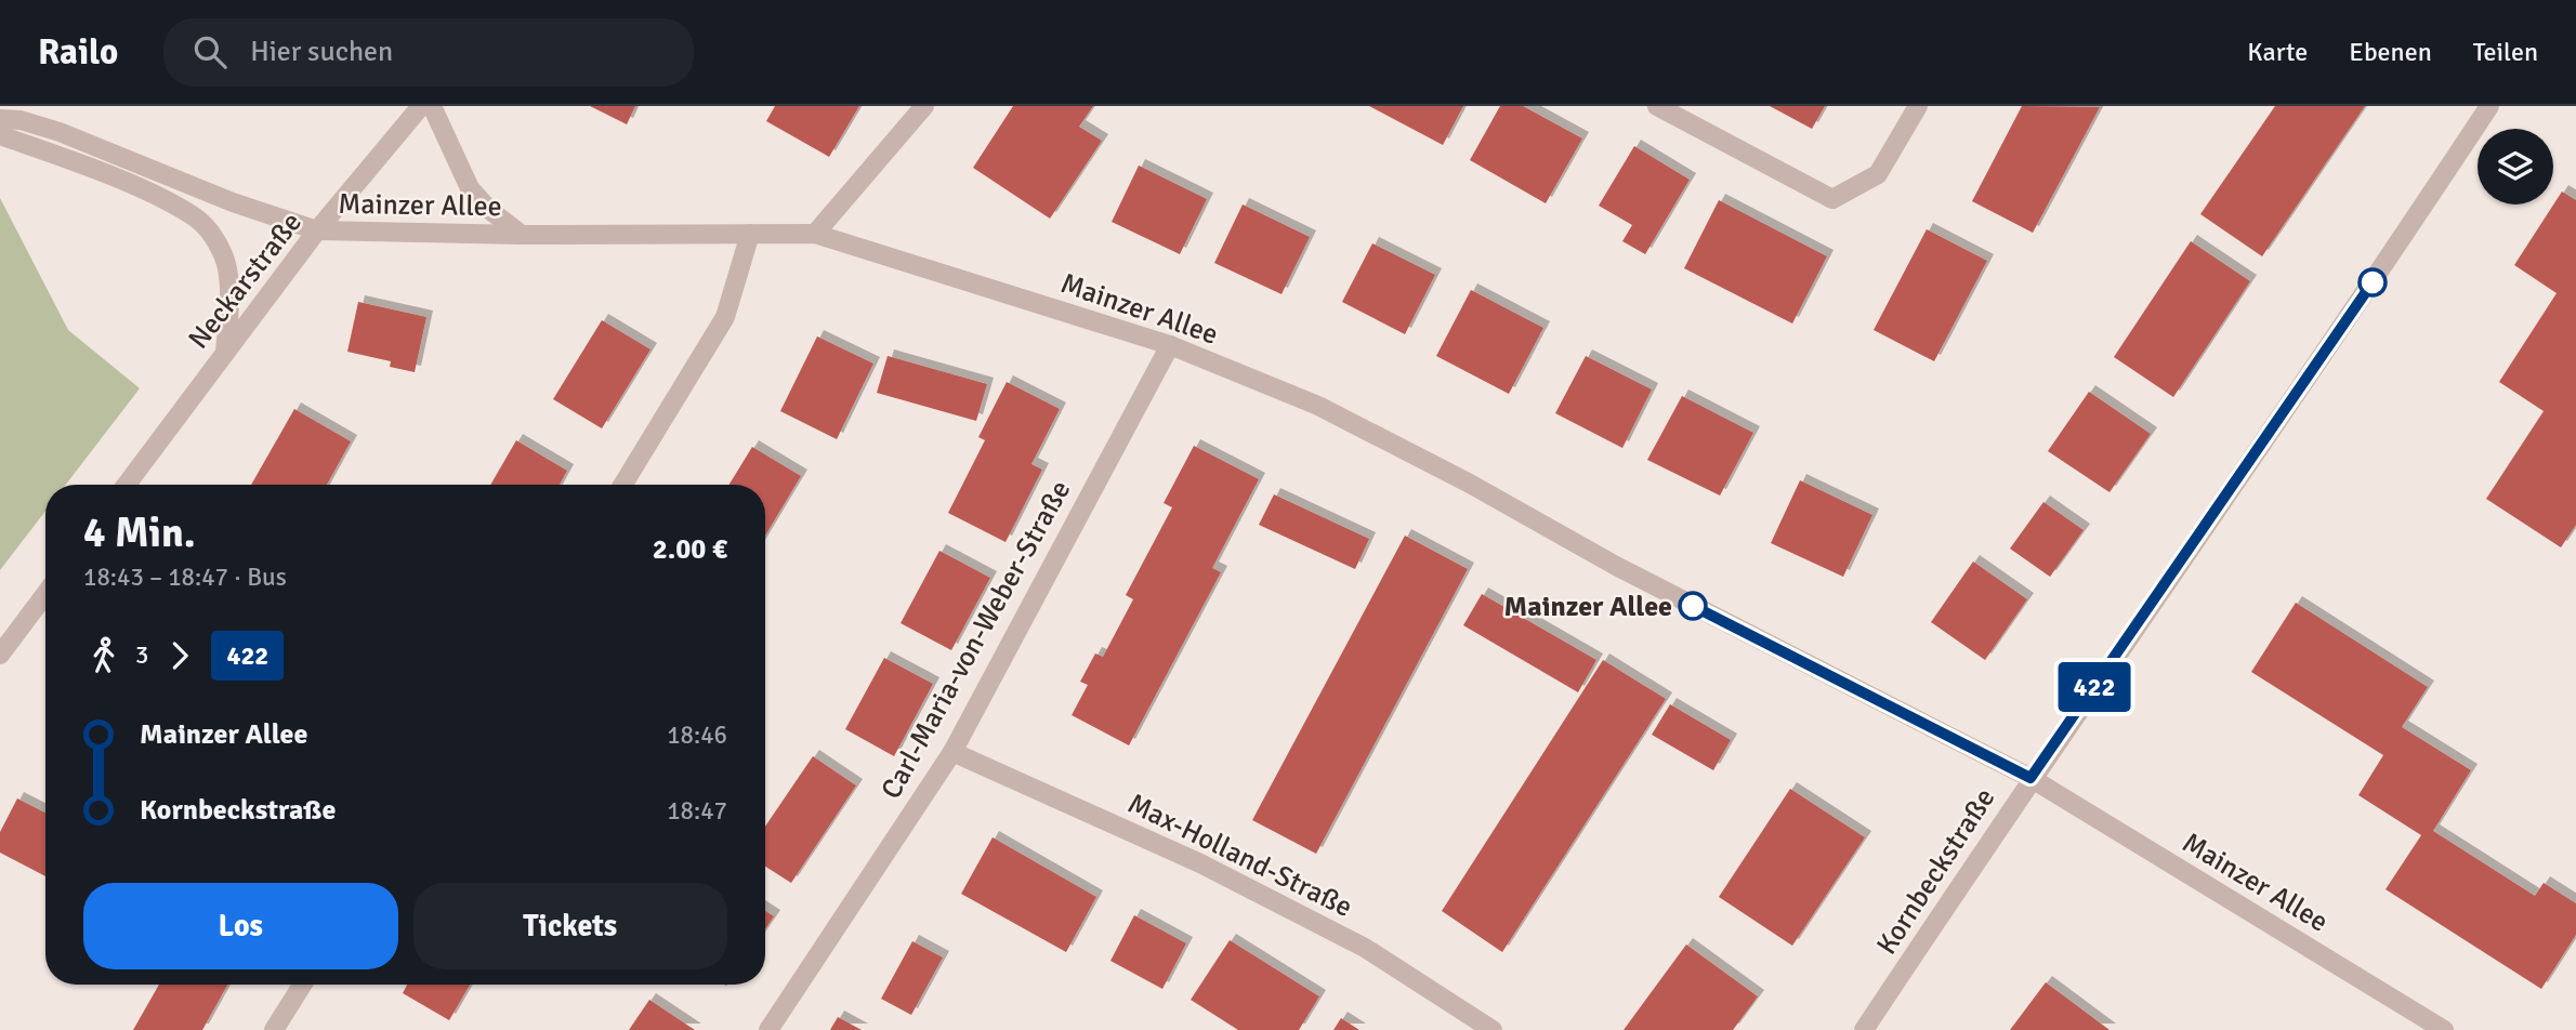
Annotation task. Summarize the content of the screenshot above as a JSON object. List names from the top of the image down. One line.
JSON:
{"streets":{"street":["Mainzer Allee","Neckarstraße","Carl-Maria-von-Weber-Straße","Max-Holland-Straße","Kornbeckstraße"]},"crossings":[["Mainzer Allee","Neckarstraße"],["Mainzer Allee","Carl-Maria-von-Weber-Straße"],["Mainzer Allee","Kornbeckstraße"],["Carl-Maria-von-Weber-Straße","Max-Holland-Straße"]],"places":["Mainzer Allee"],"lines":["bus line 422"],"page":{"header":"Railo","search":"Hier suchen","nav":["Karte","Ebenen","Teilen"],"on_map":"422","heading":["4 Min.","18:43 – 18:47 · Bus","2.00 €"],"legs":["3","422"],"list":[{"name":"Mainzer Allee","value":"18:46"},{"name":"Kornbeckstraße","value":"18:47"}],"buttons":["Los","Tickets"]}}
